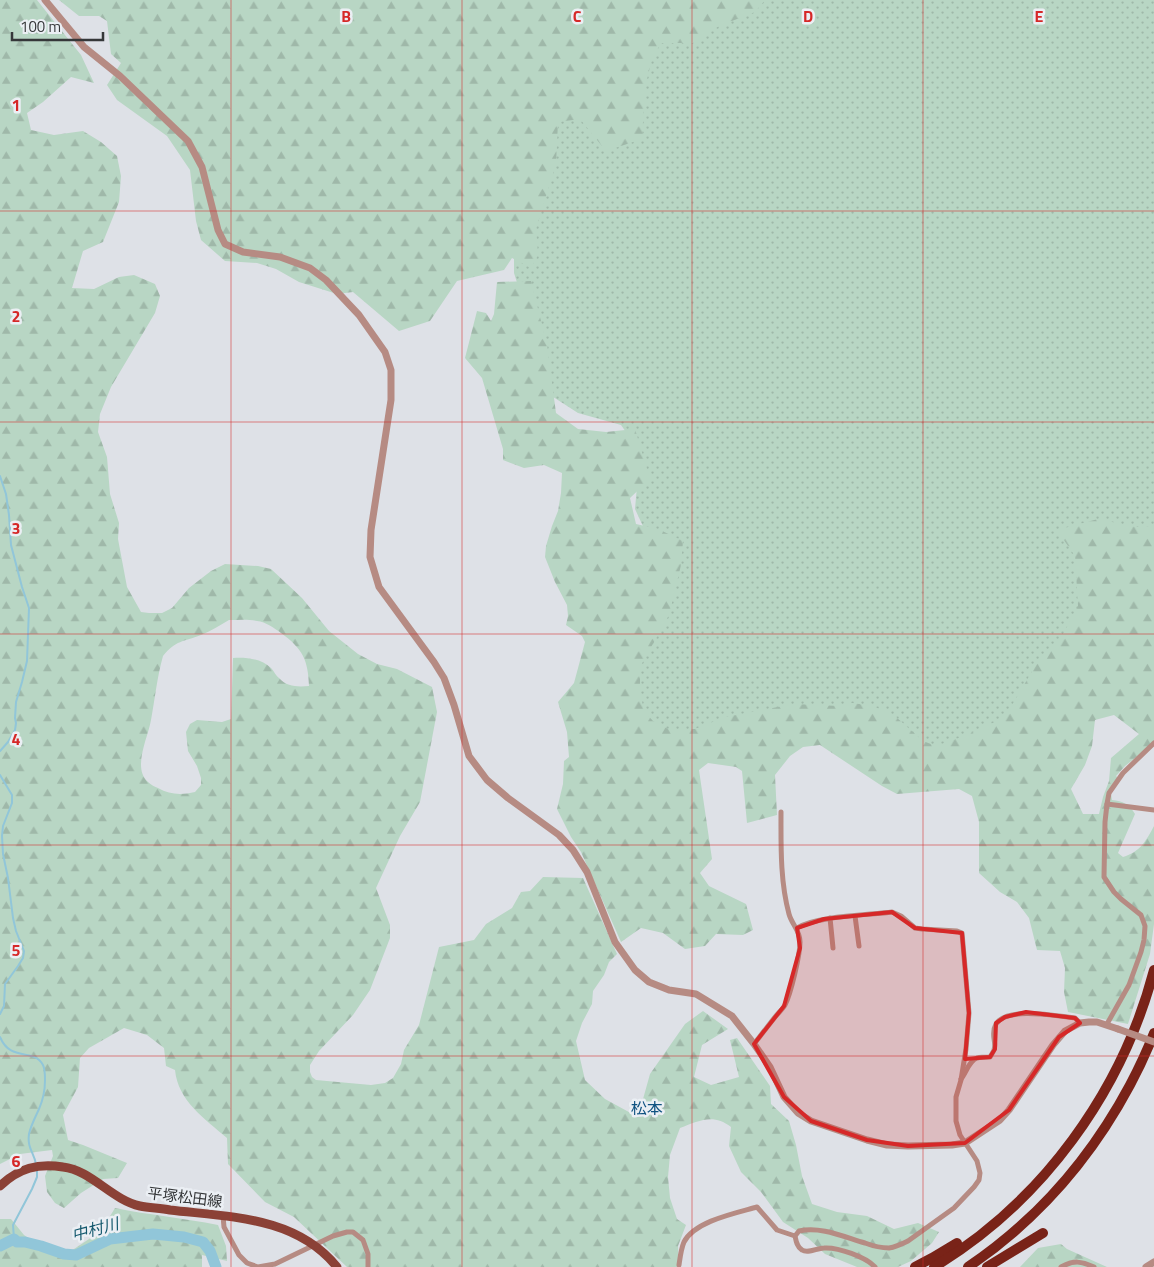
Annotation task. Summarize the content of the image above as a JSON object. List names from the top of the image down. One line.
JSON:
{"streets":{"main road":["平塚松田線"]},"districts":["松本"],"water":["中村川"],"scale_bar":"100 m","grid":{"columns":["B","C","D","E"],"rows":["1","2","3","4","5","6"]}}
